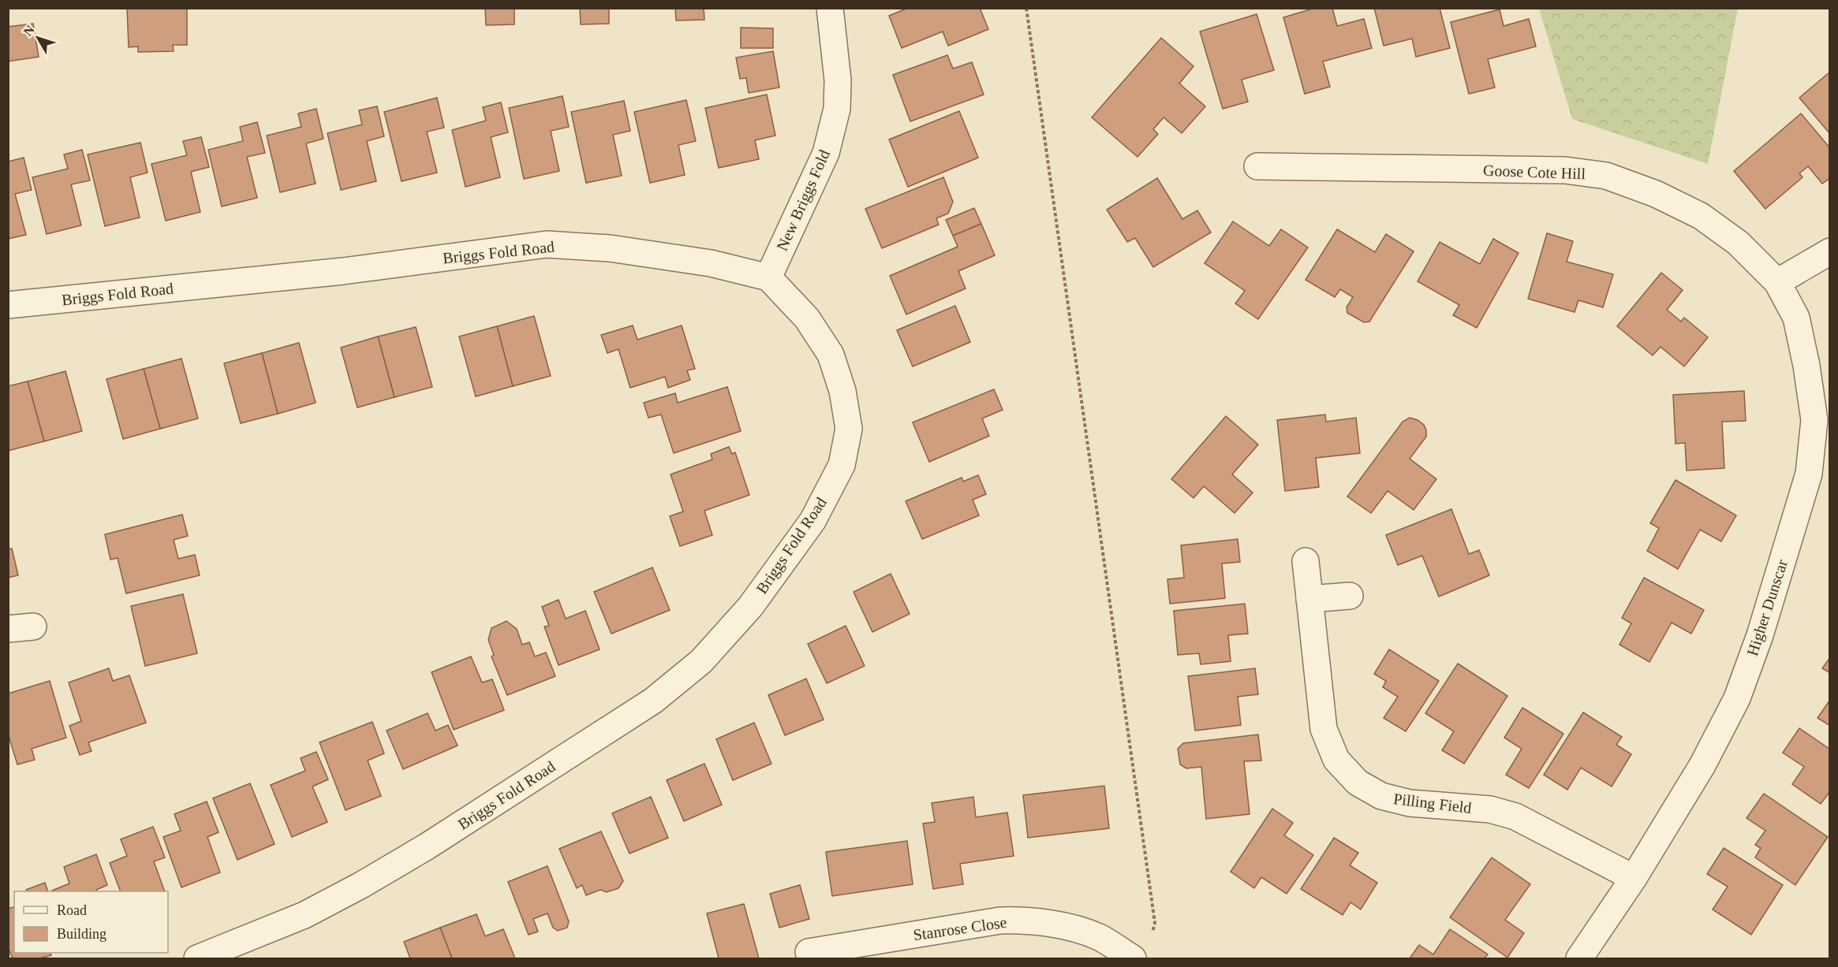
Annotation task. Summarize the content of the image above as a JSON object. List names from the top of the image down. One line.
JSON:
{"streets":{"street":["Goose Cote Hill","New Briggs Fold","Briggs Fold Road","Higher Dunscar","Pilling Field","Stanrose Close"]},"crossings":[["Goose Cote Hill","Higher Dunscar"],["New Briggs Fold","Briggs Fold Road"],["Higher Dunscar","Pilling Field"]],"legend":["Road","Building"],"north":"top left"}
